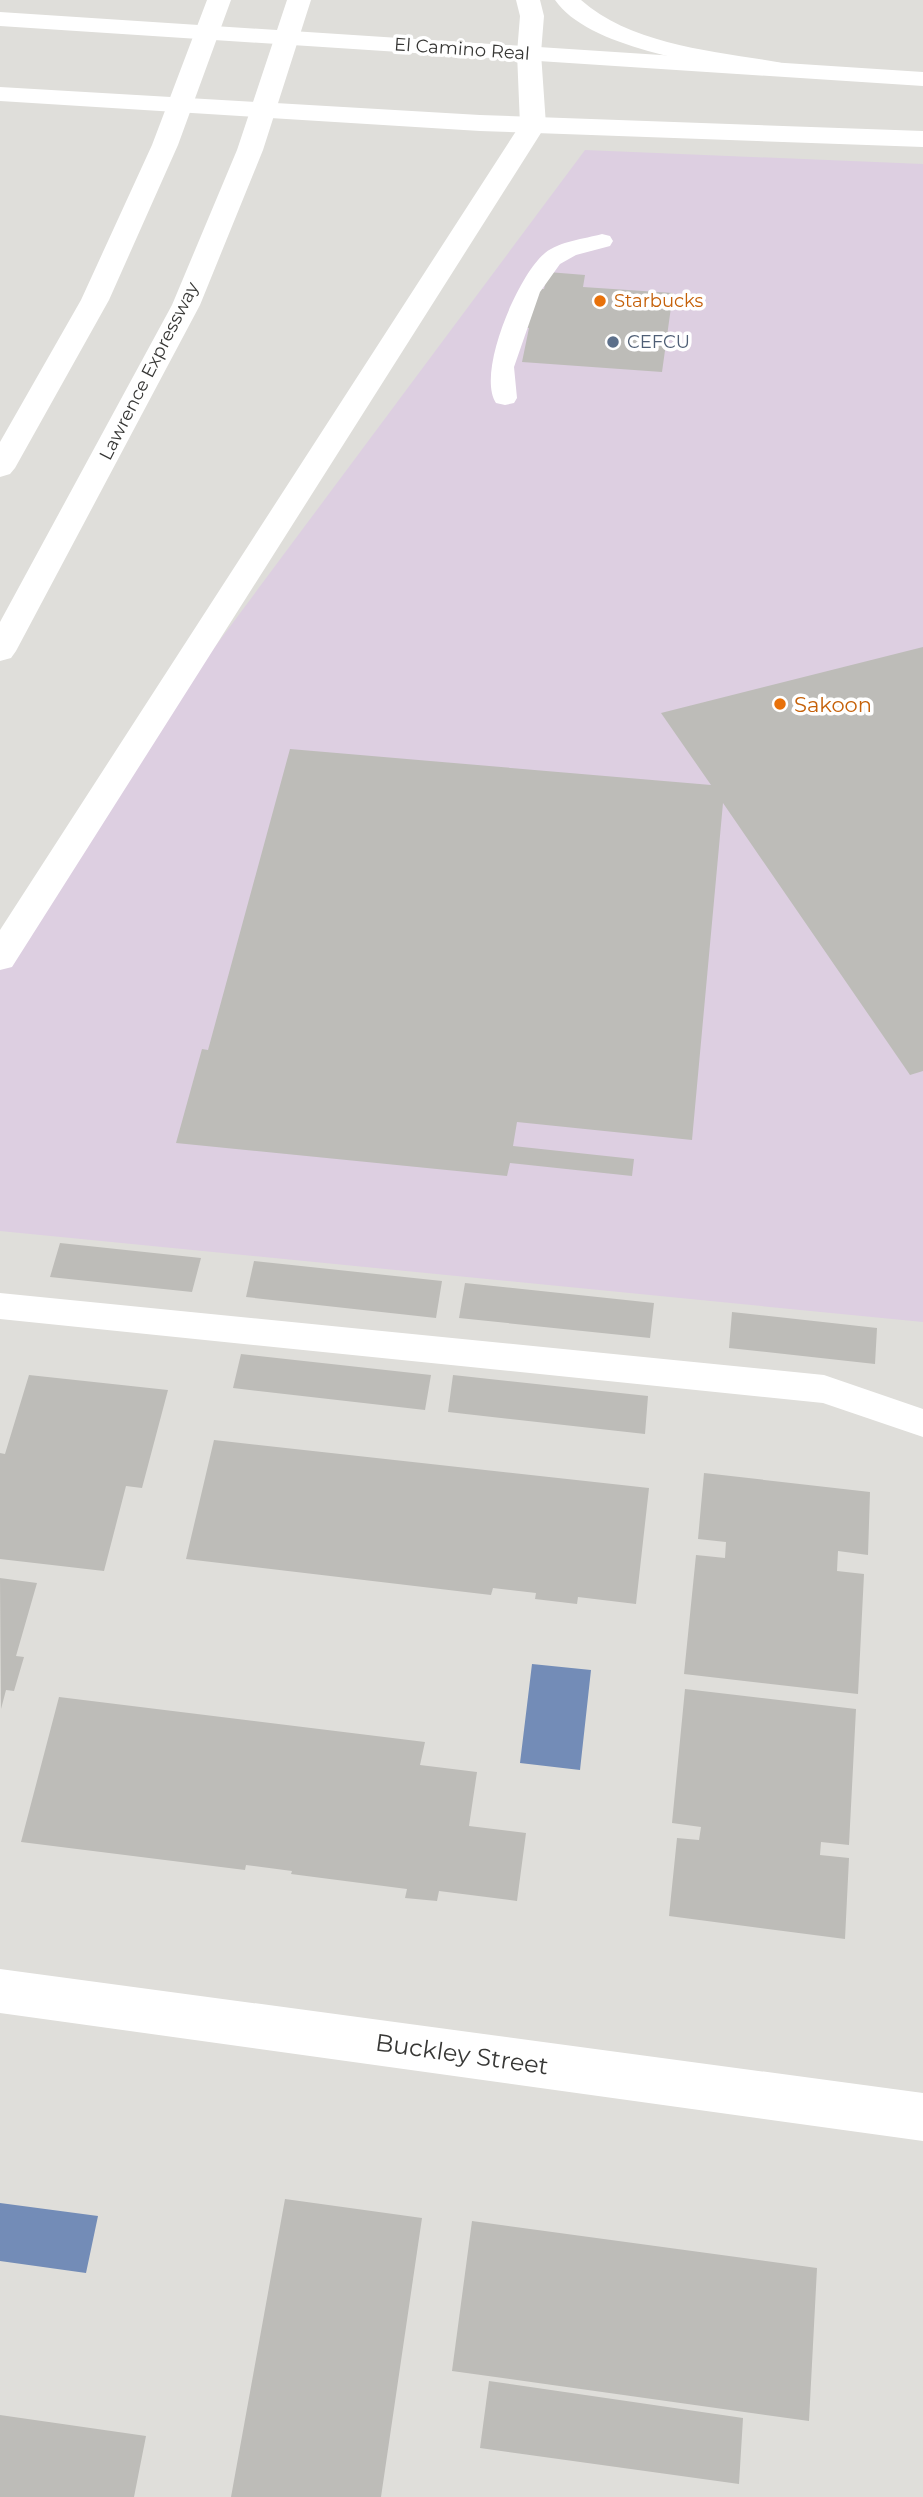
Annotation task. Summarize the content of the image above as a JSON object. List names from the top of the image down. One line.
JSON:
{"streets":{"main road":["El Camino Real","Lawrence Expressway","Buckley Street"]},"places":["Starbucks","CEFCU","Sakoon"]}
